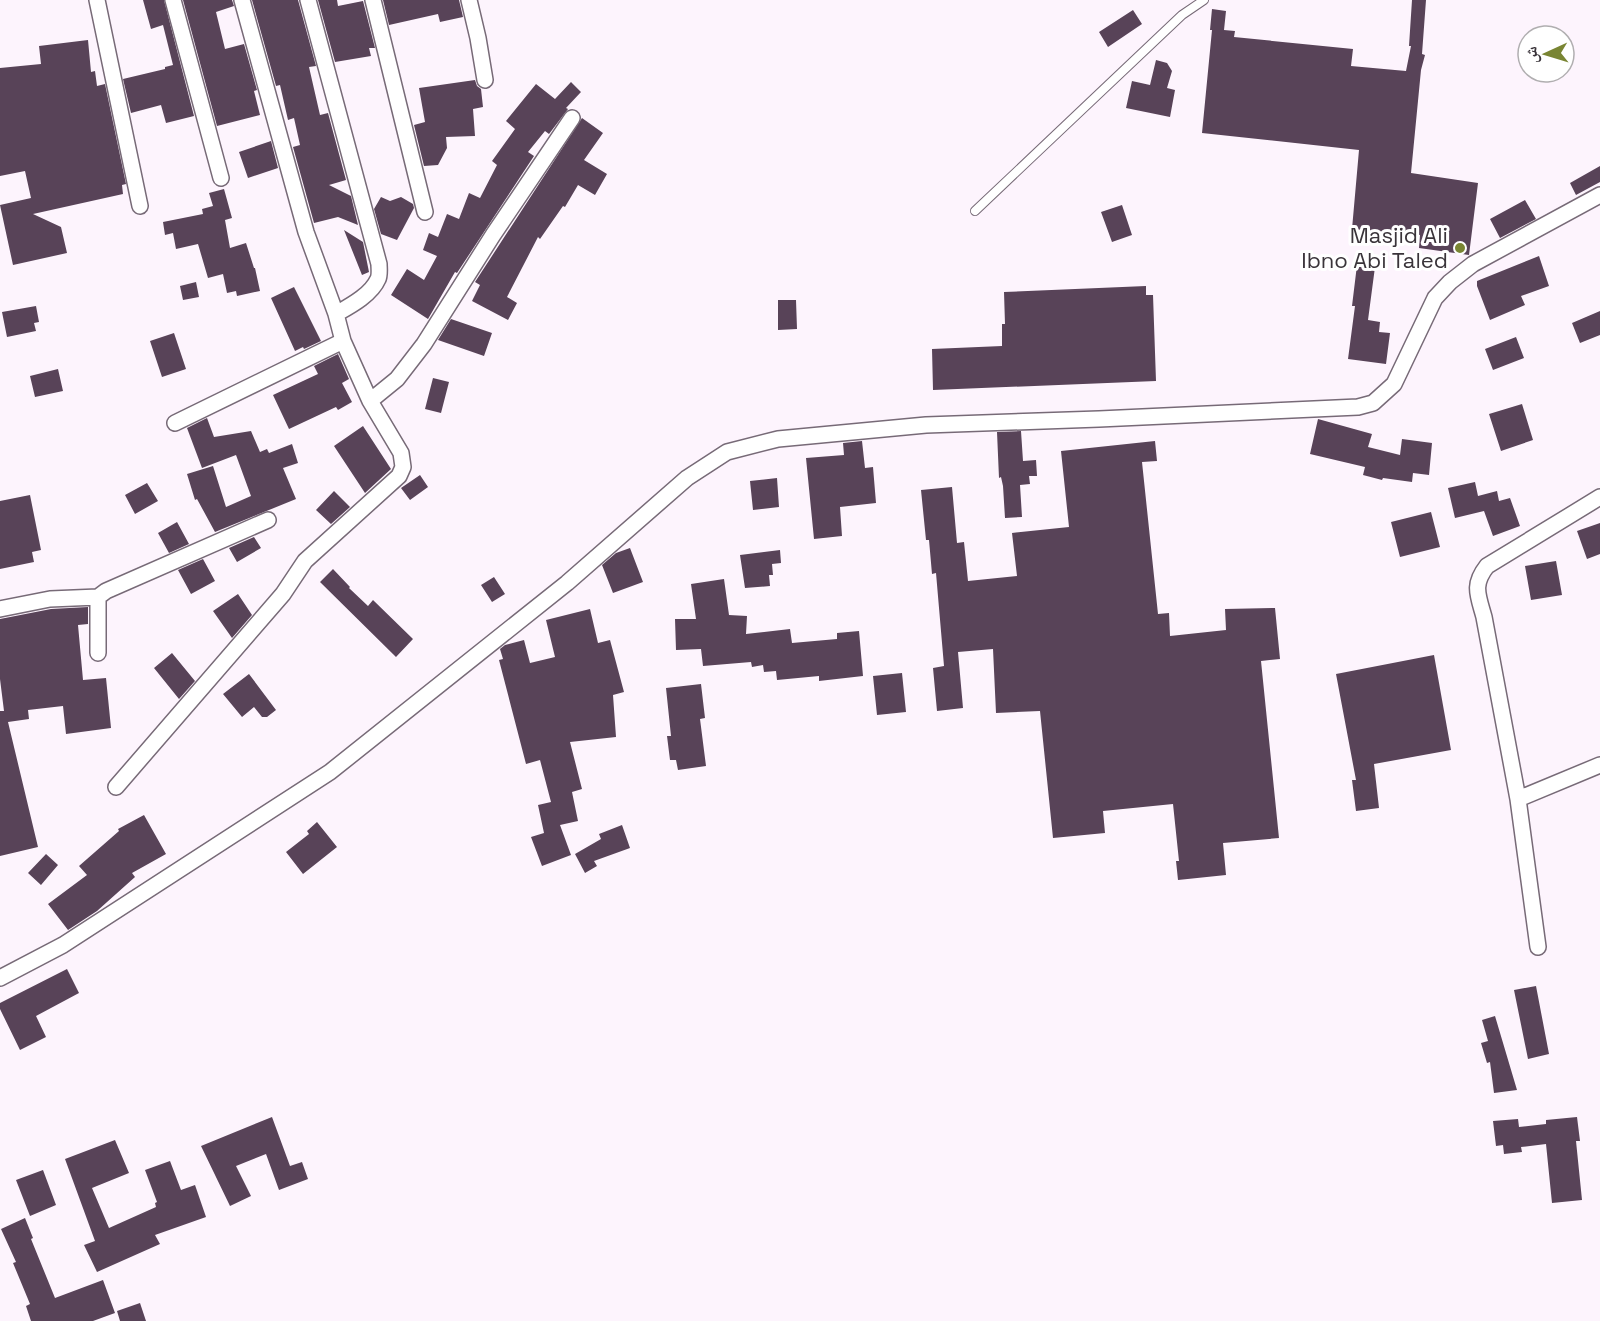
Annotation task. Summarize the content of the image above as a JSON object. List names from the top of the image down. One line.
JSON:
{"places":["Masjid Ali Ibno Abi Taled"],"north":"left"}
